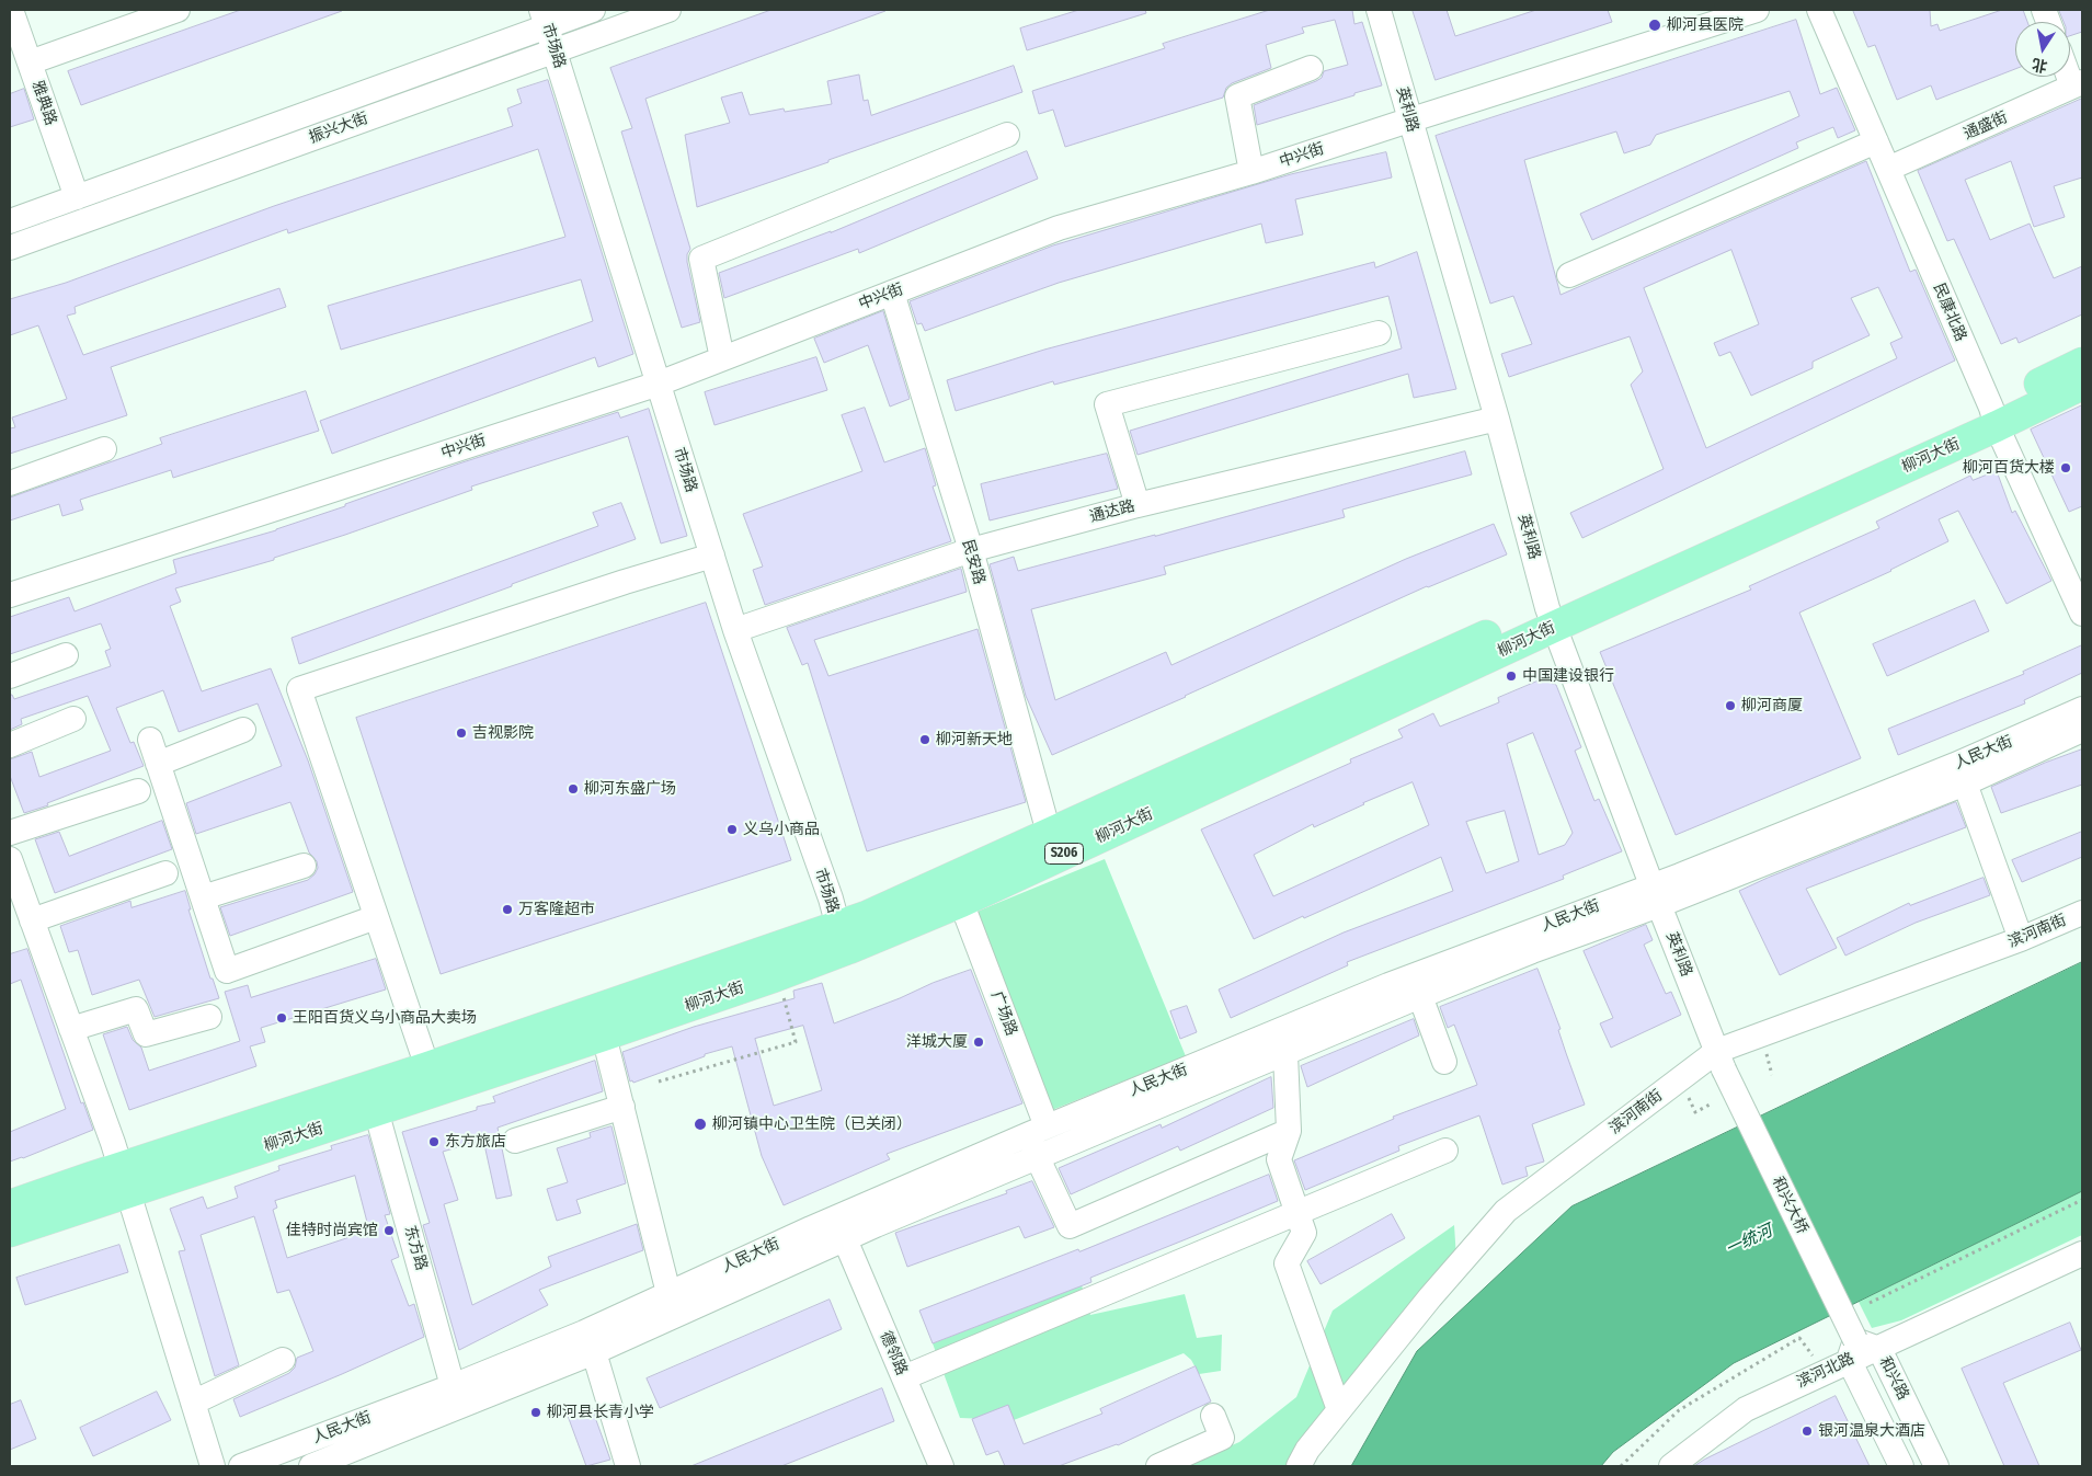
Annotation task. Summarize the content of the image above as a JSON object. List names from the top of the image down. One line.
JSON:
{"streets":{"main road":["柳河大街","S206"],"street":["市场路","雅典路","英利路","通盛街","振兴大街","中兴街","民康北路","通达路","民安路","人民大街","滨河南街","广场路","和兴大桥","东方路","德邻路","滨河北路","和兴路"]},"crossings":[["市场路","振兴大街"],["市场路","中兴街"],["市场路","柳河大街"],["市场路","通达路"],["雅典路","振兴大街"],["英利路","中兴街"],["英利路","柳河大街"],["英利路","通达路"],["英利路","人民大街"],["英利路","滨河南街"],["英利路","和兴大桥"],["通盛街","民康北路"],["中兴街","民安路"],["民康北路","柳河大街"],["柳河大街","民安路"],["柳河大街","广场路"],["柳河大街","东方路"],["通达路","民安路"],["人民大街","广场路"],["人民大街","东方路"],["人民大街","德邻路"],["滨河南街","和兴大桥"],["和兴大桥","滨河北路"],["和兴大桥","和兴路"],["滨河北路","和兴路"]],"water":["一统河"],"places":["柳河县医院","柳河百货大楼","中国建设银行","柳河商厦","吉视影院","柳河新天地","柳河东盛广场","义乌小商品","万客隆超市","王阳百货义乌小商品大卖场","洋城大厦","柳河镇中心卫生院（已关闭）","东方旅店","佳特时尚宾馆","柳河县长青小学","银河温泉大酒店"],"north":"bottom"}
